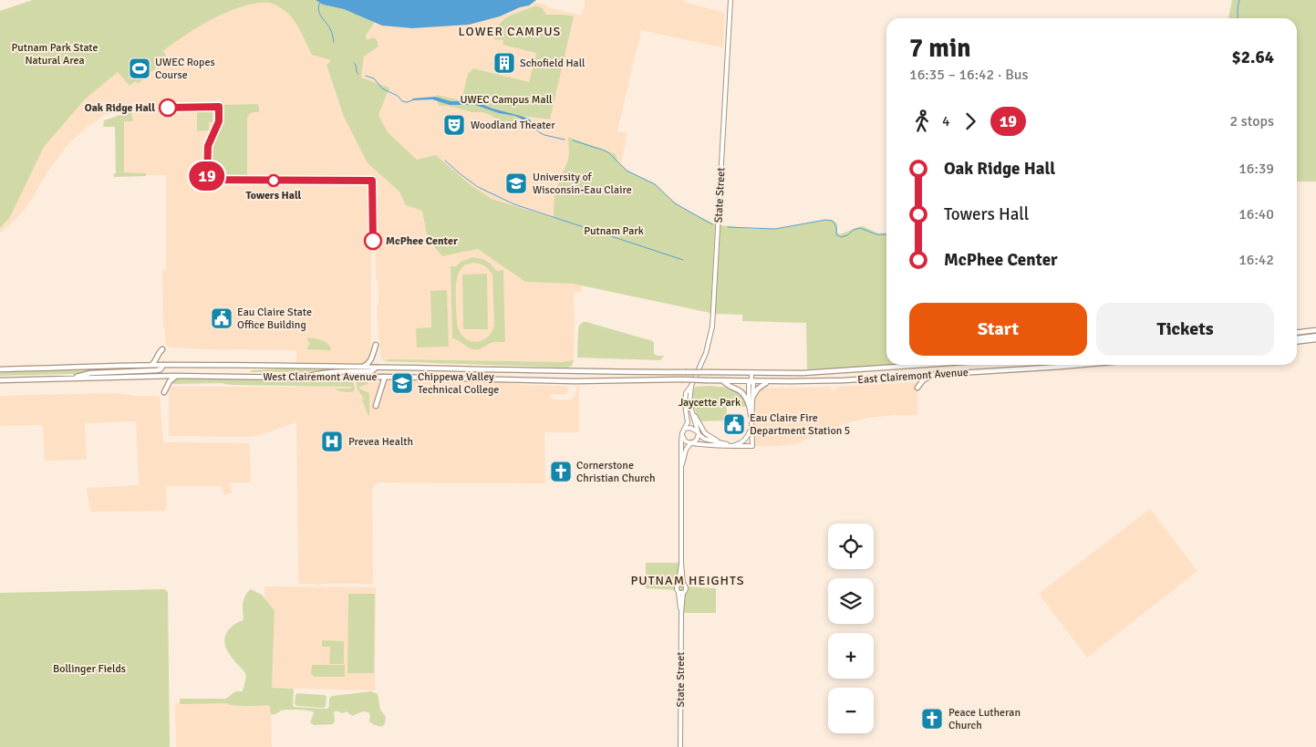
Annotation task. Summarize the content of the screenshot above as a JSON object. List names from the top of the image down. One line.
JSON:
{"streets":{"main road":["State Street","East Clairemont Avenue","West Clairemont Avenue"]},"crossings":[["East Clairemont Avenue","West Clairemont Avenue"]],"districts":["LOWER CAMPUS","PUTNAM HEIGHTS"],"parks":["Putnam Park State Natural Area","UWEC Campus Mall","Putnam Park","Jaycette Park","Bollinger Fields"],"places":{"building":["Schofield Hall"],"sports":["UWEC Ropes Course"],"other":["Oak Ridge Hall","Towers Hall","McPhee Center"],"theatre":["Woodland Theater"],"school or university":["University of Wisconsin-Eau Claire","Chippewa Valley Technical College"],"public building":["Eau Claire State Office Building","Eau Claire Fire Department Station 5"],"hospital":["Prevea Health"],"church":["Cornerstone Christian Church","Peace Lutheran Church"]},"lines":["bus line 19"],"page":{"on_map":"19","heading":["7 min","16:35 – 16:42 · Bus","$2.64"],"legs":["4","19","2 stops"],"list":[{"name":"Oak Ridge Hall","value":"16:39"},{"name":"Towers Hall","value":"16:40"},{"name":"McPhee Center","value":"16:42"}],"buttons":["Start","Tickets"],"map_buttons":["+","−"]}}
